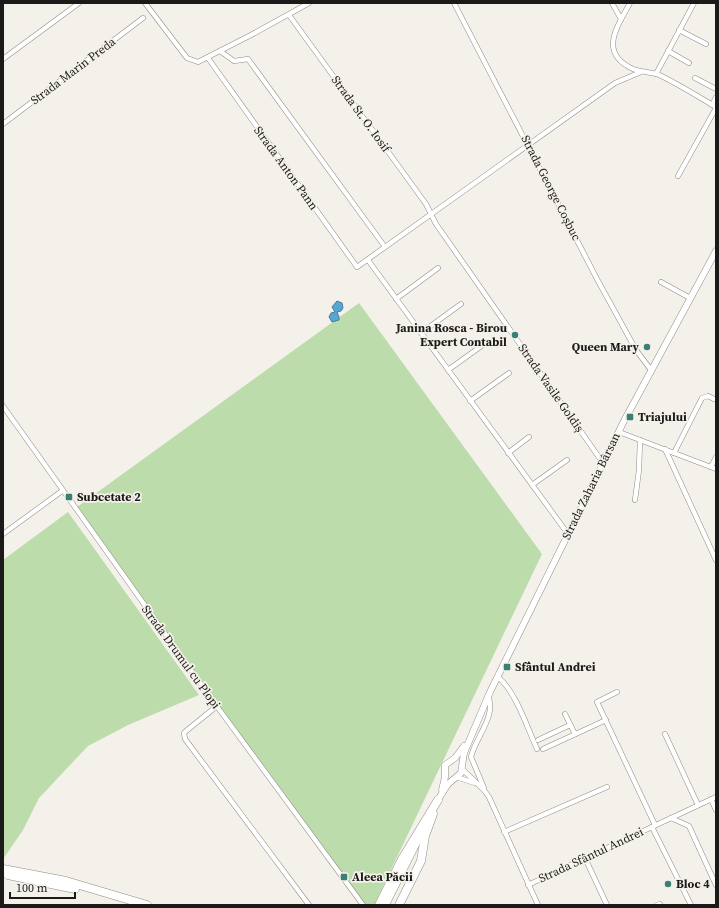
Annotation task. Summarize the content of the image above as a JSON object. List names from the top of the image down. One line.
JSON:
{"streets":{"main road":["Strada Zaharia Bârsan"],"street":["Strada Marin Preda","Strada St. O. Iosif","Strada Anton Pann","Strada George Coșbuc","Strada Vasile Goldiș","Strada Drumul cu Plopi","Strada Sfântul Andrei"]},"crossings":[["Strada St. O. Iosif","Strada Vasile Goldiș"],["Strada George Coșbuc","Strada Zaharia Bârsan"],["Strada Vasile Goldiș","Strada Zaharia Bârsan"]],"places":{"other":["Janina Rosca - Birou Expert Contabil","Queen Mary","Bloc 4"],"transit":["Triajului","Subcetate 2","Sfântul Andrei","Aleea Păcii"]},"scale_bar":"100 m"}
